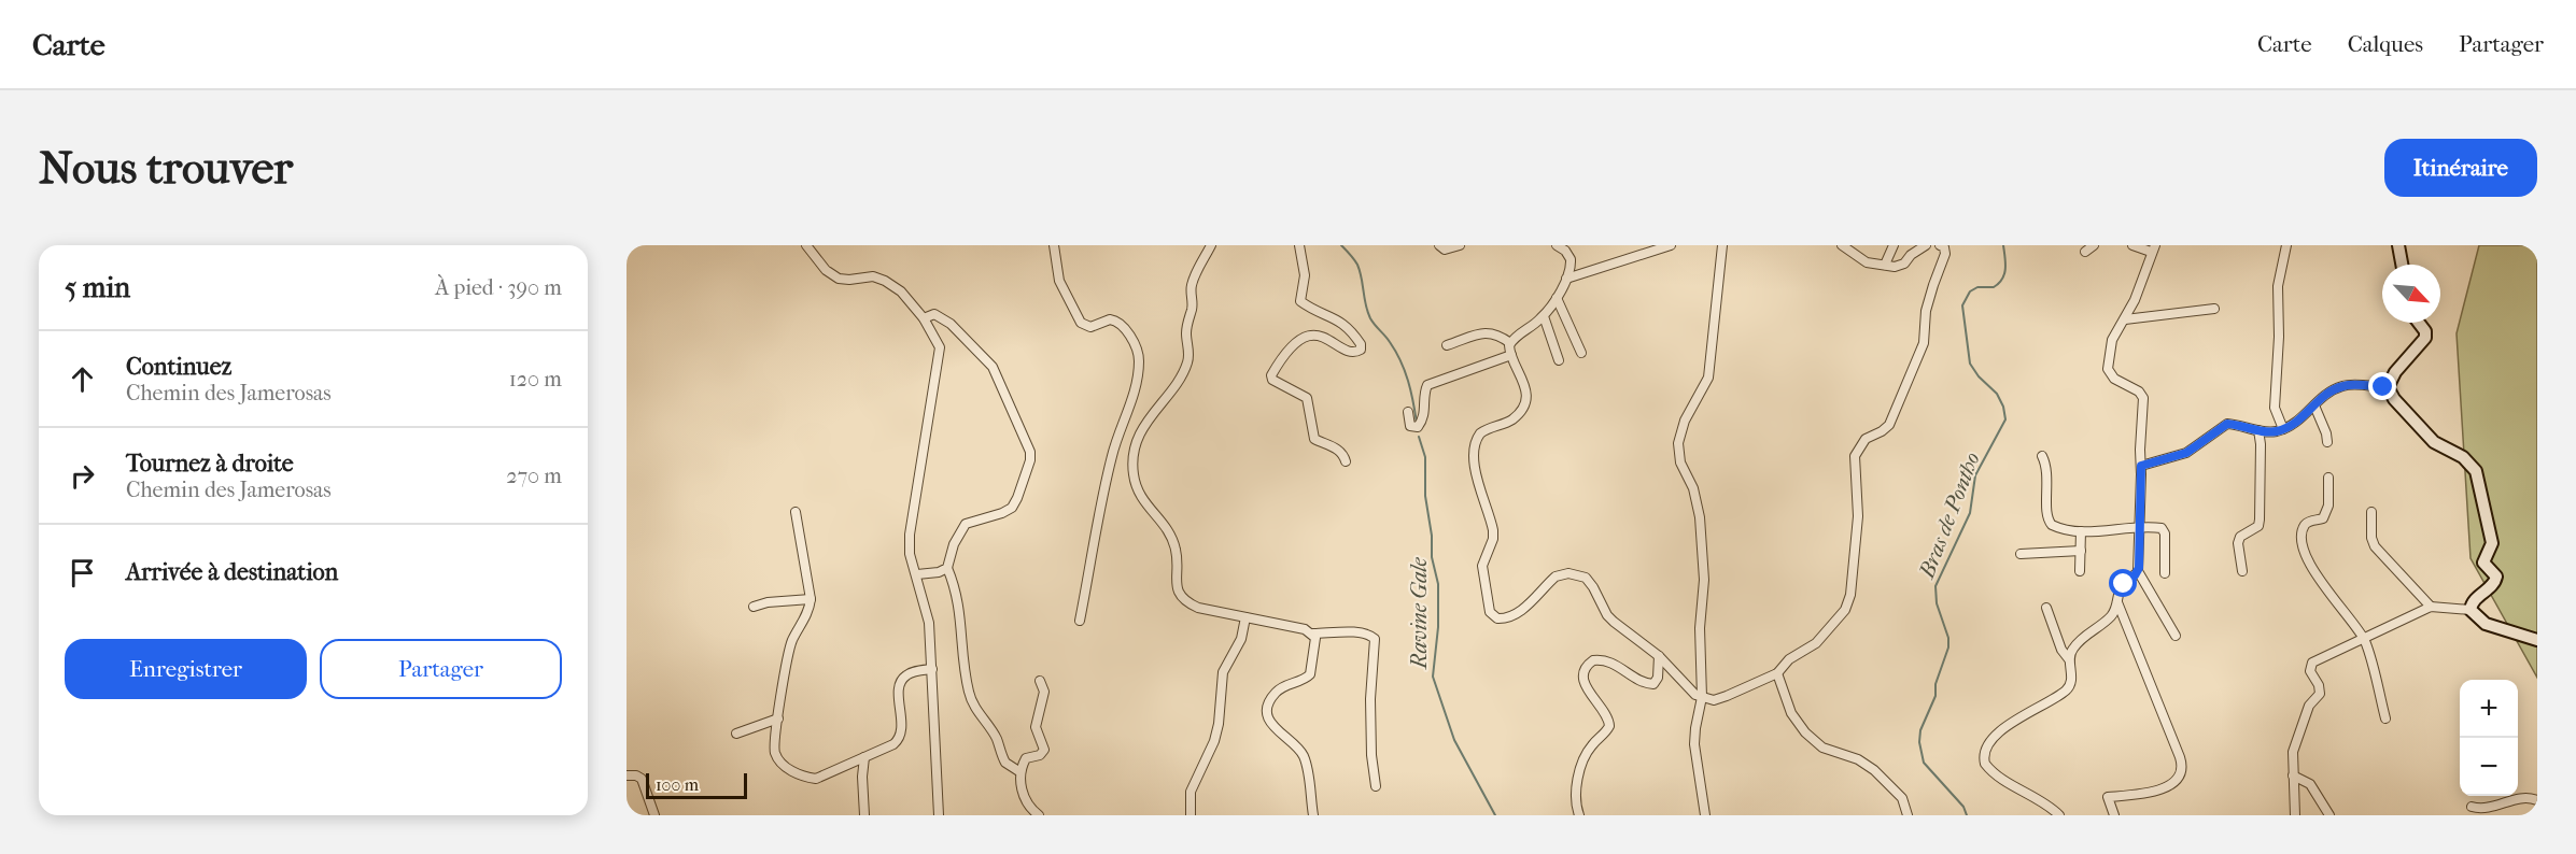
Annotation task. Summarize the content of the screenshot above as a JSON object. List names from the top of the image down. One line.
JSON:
{"water":["Bras de Pontho","Ravine Gale"],"scale_bar":"100 m","north":"bottom right","page":{"header":"Carte","nav":["Carte","Calques","Partager"],"buttons":["Itinéraire",["Enregistrer","Partager"]],"title":"Nous trouver","heading":["5 min","À pied · 390 m"],"list":[["Continuez","Chemin des Jamerosas","120 m"],["Tournez à droite","Chemin des Jamerosas","270 m"],"Arrivée à destination"],"map_buttons":["+","−"],"scale":"100 m"}}
